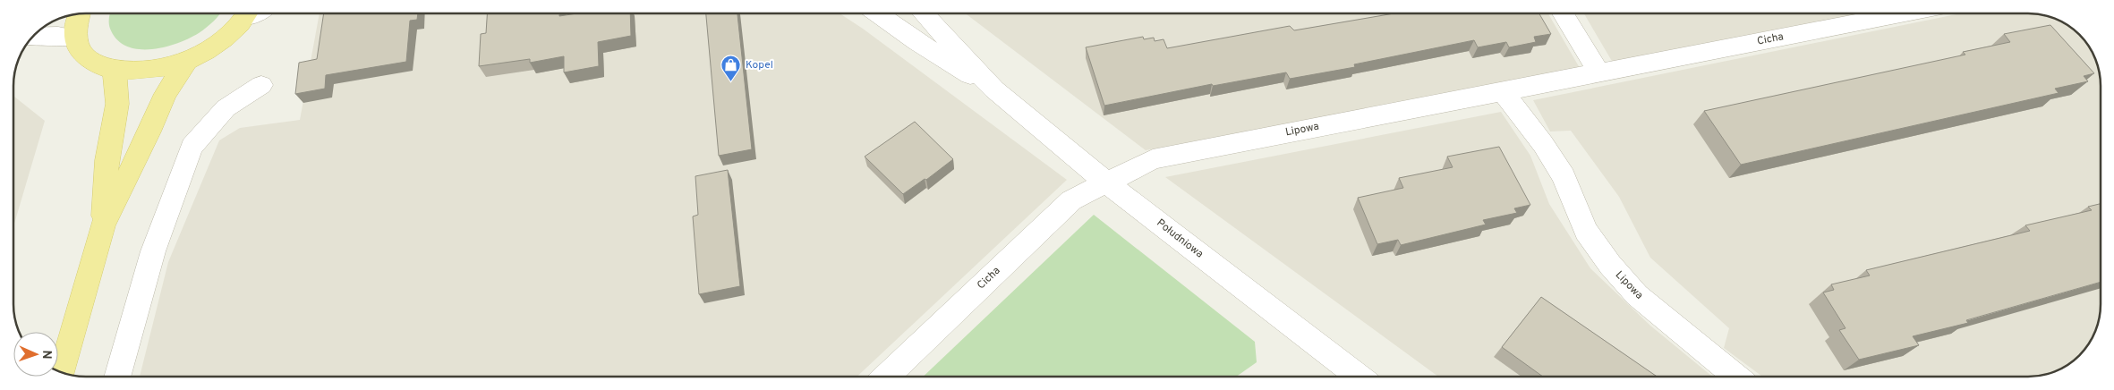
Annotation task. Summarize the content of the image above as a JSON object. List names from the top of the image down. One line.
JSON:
{"streets":{"street":["Cicha","Lipowa","Południowa"]},"crossings":[["Cicha","Lipowa"],["Cicha","Południowa"],["Lipowa","Południowa"]],"places":{"shop":["Kopel"]},"north":"right"}
